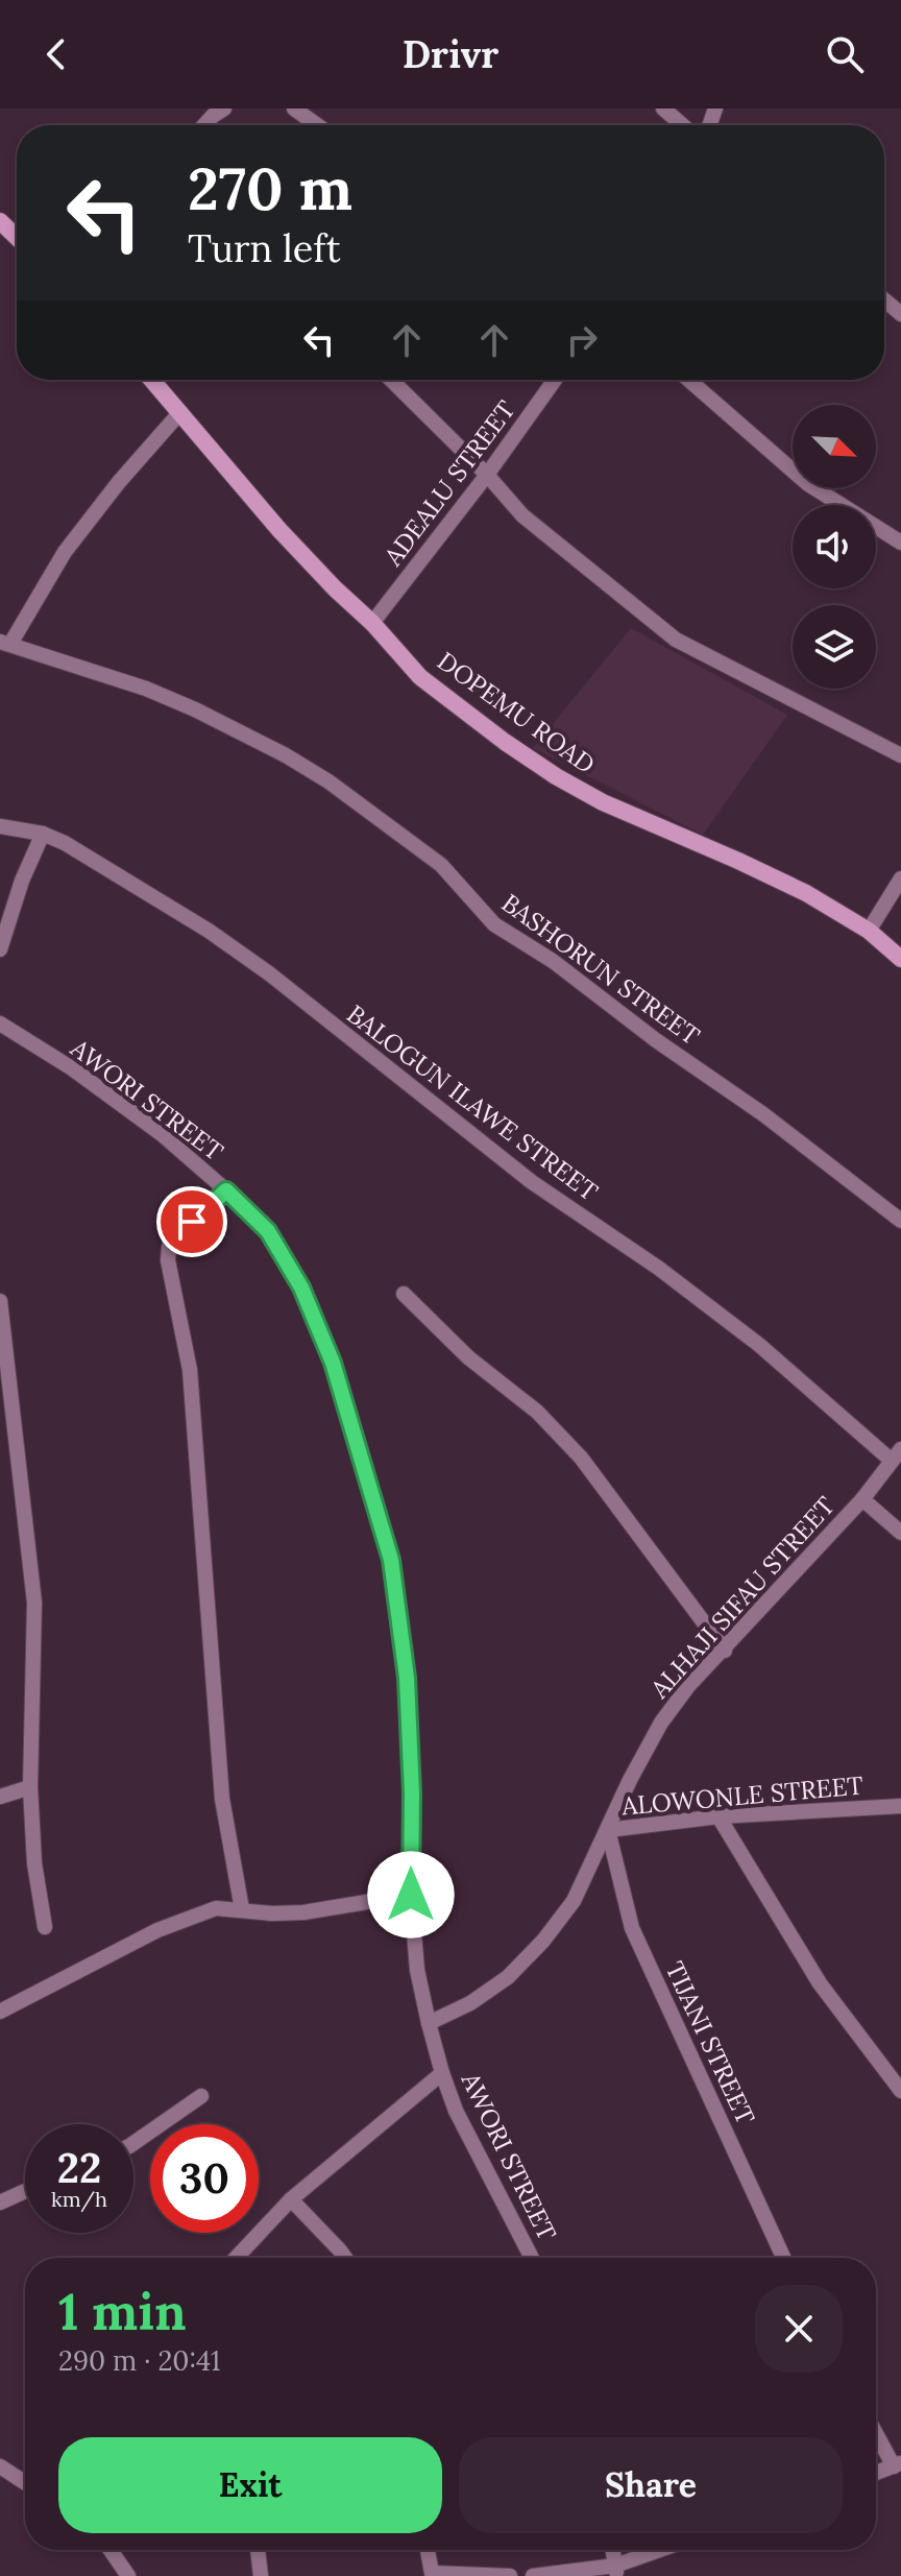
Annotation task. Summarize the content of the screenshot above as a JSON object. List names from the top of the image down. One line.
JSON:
{"streets":{"main road":["DOPEMU ROAD"],"street":["ADEALU STREET","BASHORUN STREET","AWORI STREET","BALOGUN ILAWE STREET","ALHAJI SIFAU STREET","ALOWONLE STREET","TIJANI STREET"]},"crossings":[["ADEALU STREET","DOPEMU ROAD"],["AWORI STREET","ALOWONLE STREET"],["BALOGUN ILAWE STREET","ALHAJI SIFAU STREET"],["ALHAJI SIFAU STREET","ALOWONLE STREET"],["ALHAJI SIFAU STREET","TIJANI STREET"],["ALOWONLE STREET","TIJANI STREET"]],"north":"bottom right","page":{"header":"Drivr","turn":["270 m","Turn left"],"speed":"22 km/h","limit":"30","heading":["1 min","290 m · 20:41"],"buttons":["Exit","Share"]}}
